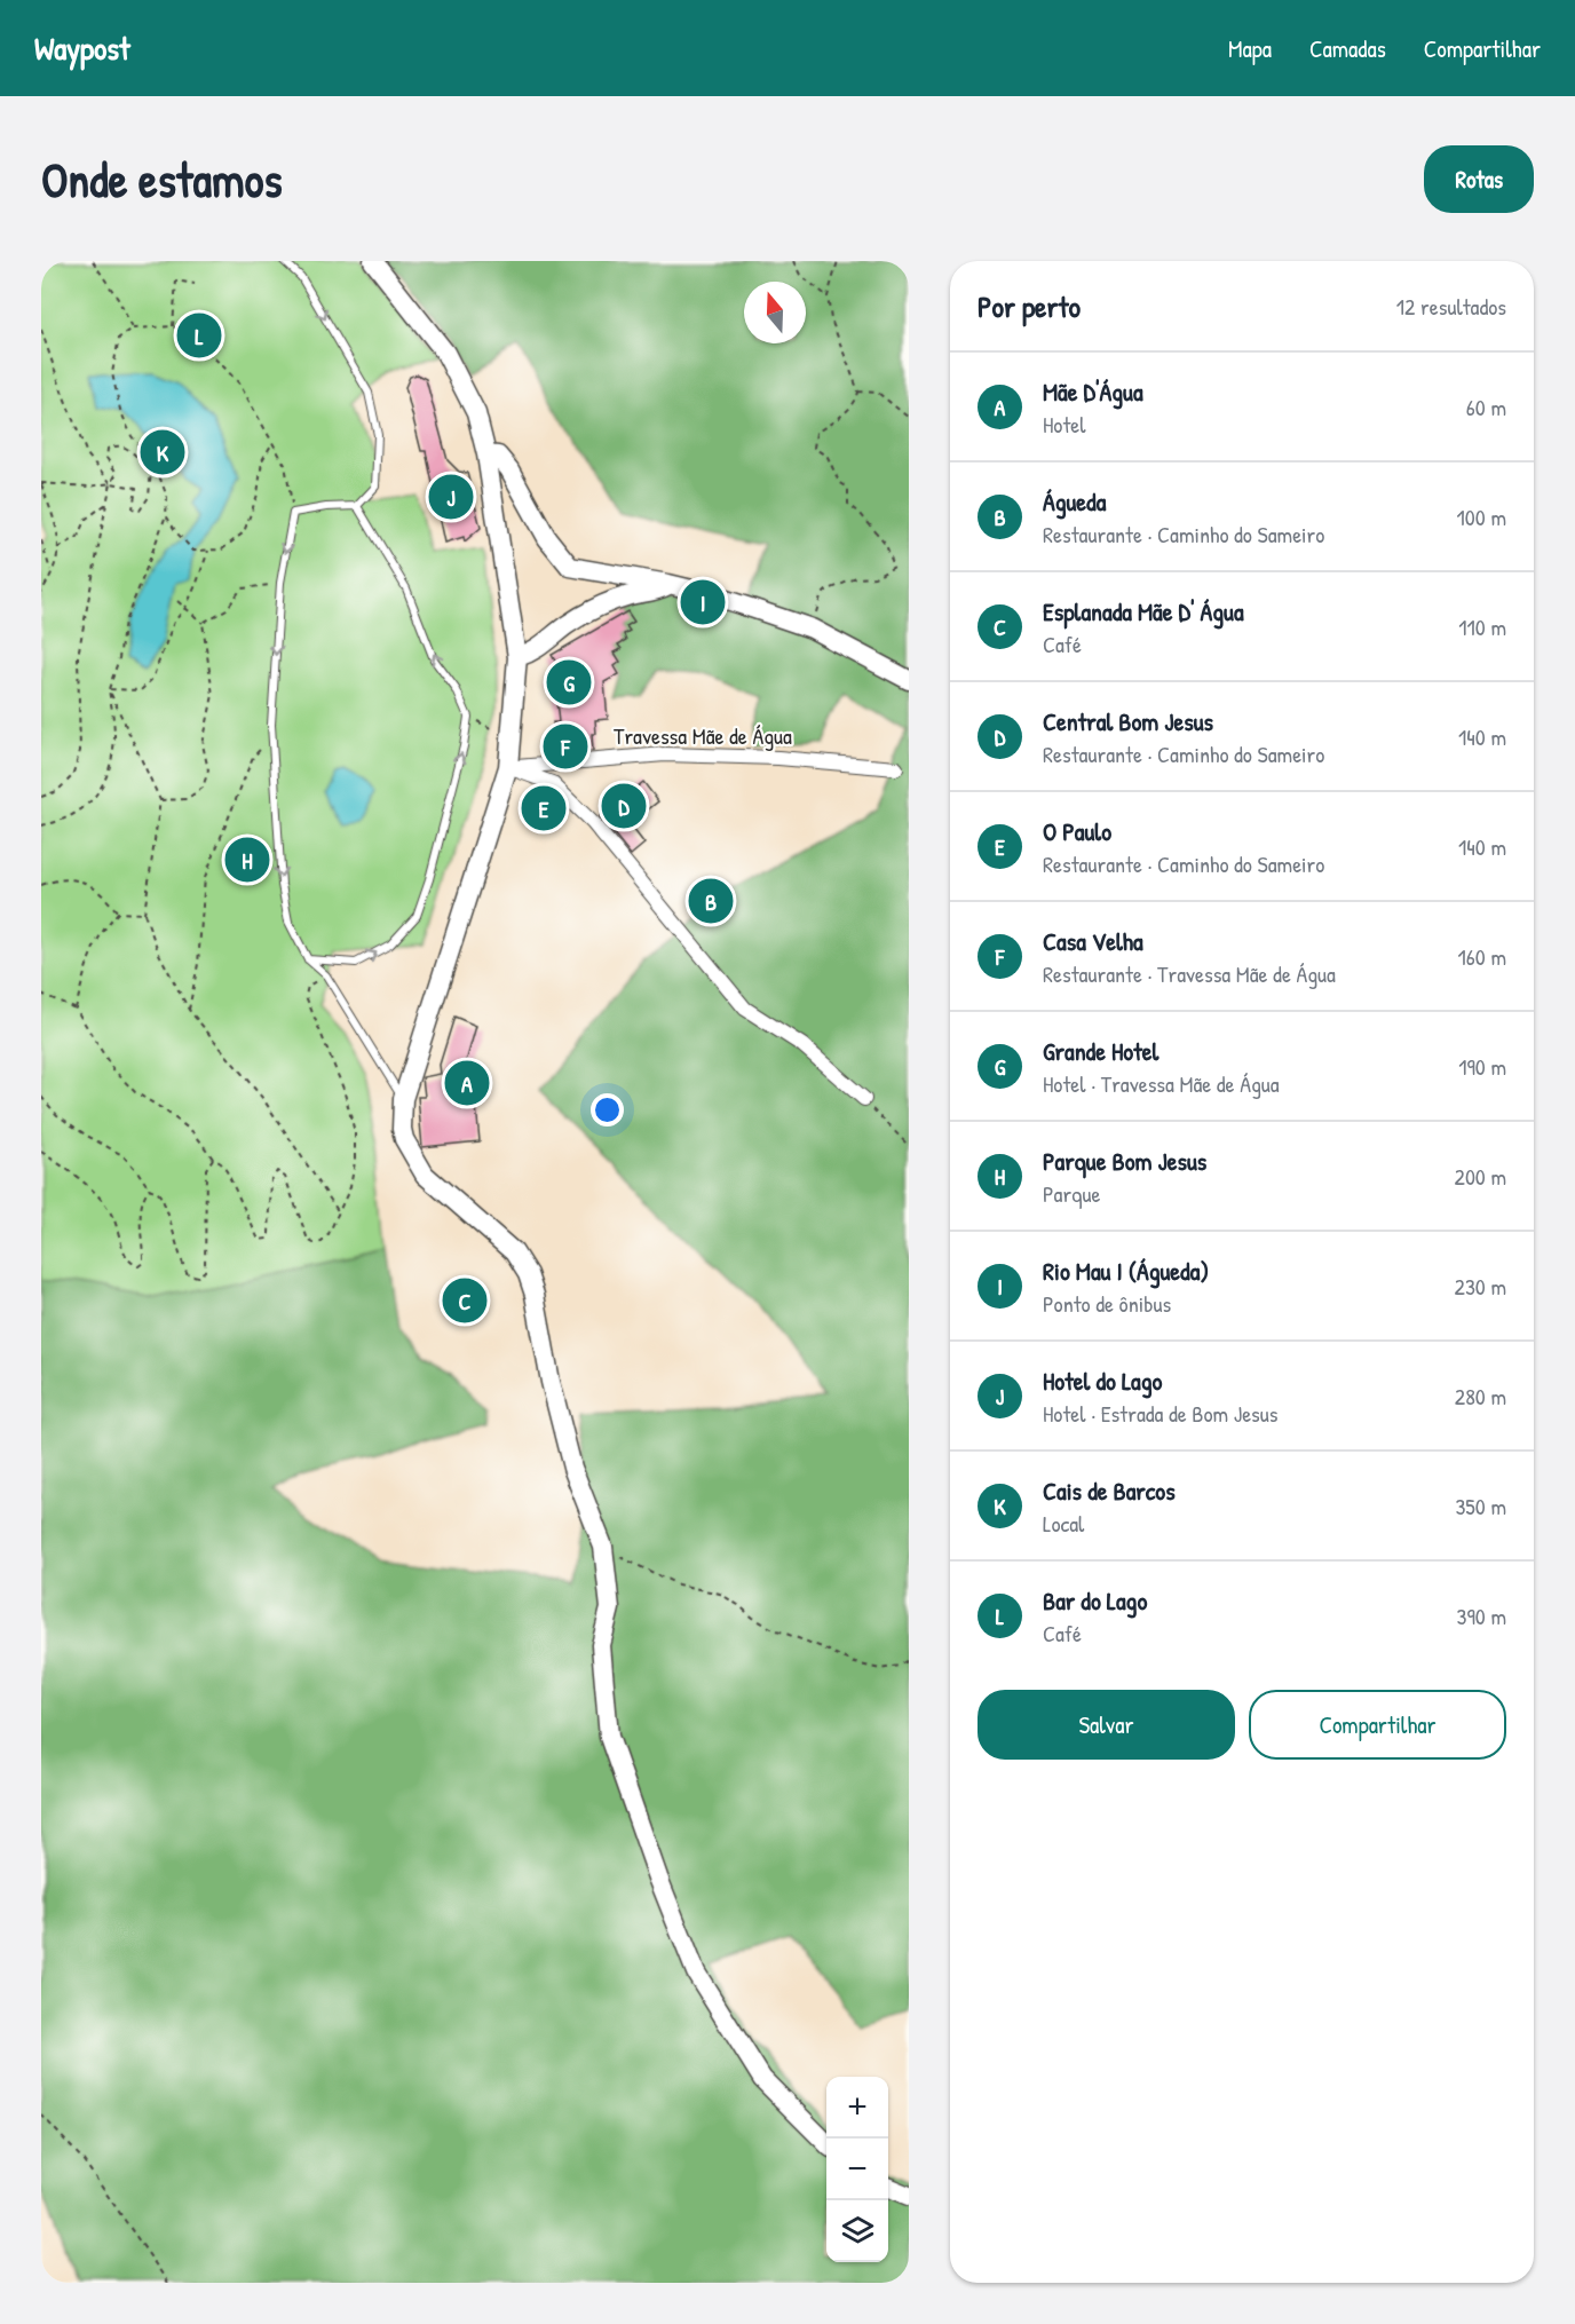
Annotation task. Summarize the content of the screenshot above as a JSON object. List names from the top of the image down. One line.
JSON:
{"streets":{"street":["Travessa Mãe de Água"]},"north":"top","page":{"header":"Waypost","nav":["Mapa","Camadas","Compartilhar"],"buttons":["Rotas",["Salvar","Compartilhar"]],"title":"Onde estamos","heading":["Por perto","12 resultados"],"pins":["L","K","J","I","G","F","D","E","H","B","A","C"],"list":[{"mark":"A","name":"Mãe D'Água","note":"Hotel","value":"60 m"},{"mark":"B","name":"Águeda","note":"Restaurante · Caminho do Sameiro","value":"100 m"},{"mark":"C","name":"Esplanada Mãe D' Água","note":"Café","value":"110 m"},{"mark":"D","name":"Central Bom Jesus","note":"Restaurante · Caminho do Sameiro","value":"140 m"},{"mark":"E","name":"O Paulo","note":"Restaurante · Caminho do Sameiro","value":"140 m"},{"mark":"F","name":"Casa Velha","note":"Restaurante · Travessa Mãe de Água","value":"160 m"},{"mark":"G","name":"Grande Hotel","note":"Hotel · Travessa Mãe de Água","value":"190 m"},{"mark":"H","name":"Parque Bom Jesus","note":"Parque","value":"200 m"},{"mark":"I","name":"Rio Mau I (Águeda)","note":"Ponto de ônibus","value":"230 m"},{"mark":"J","name":"Hotel do Lago","note":"Hotel · Estrada de Bom Jesus","value":"280 m"},{"mark":"K","name":"Cais de Barcos","note":"Local","value":"350 m"},{"mark":"L","name":"Bar do Lago","note":"Café","value":"390 m"}],"map_buttons":["+","−"]}}
